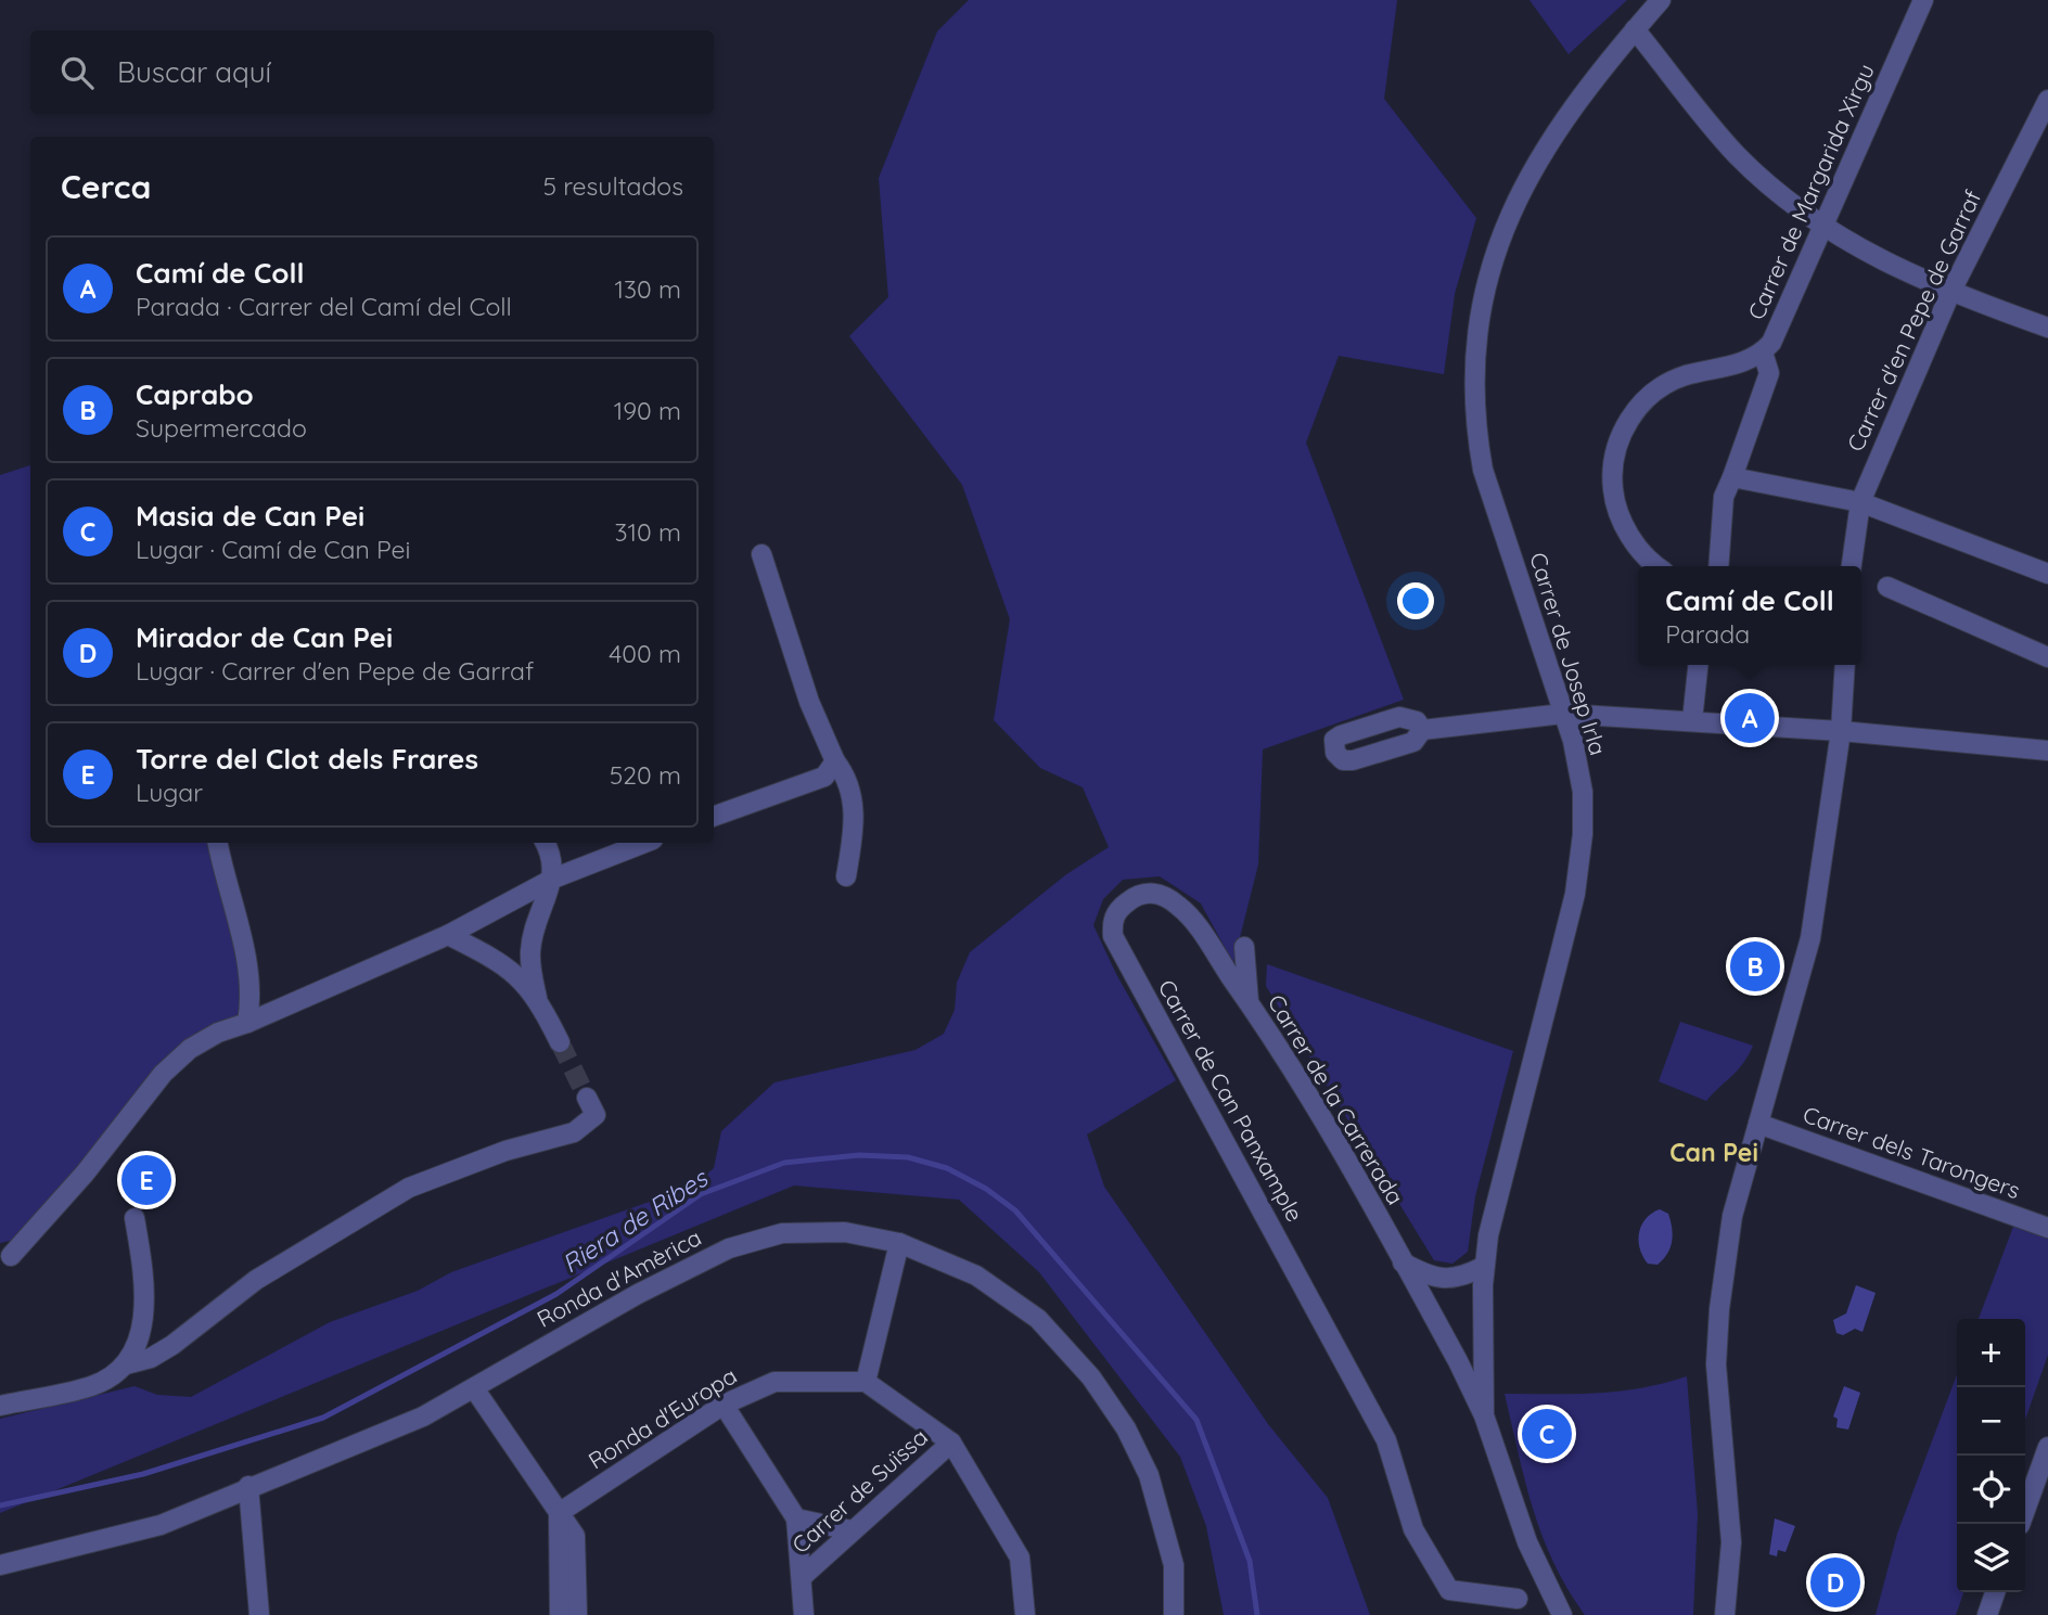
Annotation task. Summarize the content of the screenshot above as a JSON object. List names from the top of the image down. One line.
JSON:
{"streets":{"street":["Carrer de Margarida Xirgu","Carrer d'en Pepe de Garraf","Carrer de Josep Irla","Carrer de la Carrerada","Carrer de Can Panxample","Carrer dels Tarongers","Ronda d'Amèrica","Ronda d'Europa","Carrer de Suïssa"]},"crossings":[["Carrer de Josep Irla","Carrer de la Carrerada"],["Carrer de la Carrerada","Carrer de Can Panxample"]],"districts":["Can Pei"],"water":["Riera de Ribes"],"page":{"search":"Buscar aquí","heading":["Cerca","5 resultados"],"list":[{"mark":"A","name":"Camí de Coll","note":"Parada · Carrer del Camí del Coll","value":"130 m"},{"mark":"B","name":"Caprabo","note":"Supermercado","value":"190 m"},{"mark":"C","name":"Masia de Can Pei","note":"Lugar · Camí de Can Pei","value":"310 m"},{"mark":"D","name":"Mirador de Can Pei","note":"Lugar · Carrer d'en Pepe de Garraf","value":"400 m"},{"mark":"E","name":"Torre del Clot dels Frares","note":"Lugar","value":"520 m"}],"popup":["Camí de Coll","Parada"],"pins":["A","B","E","C","D"],"map_buttons":["+","−"]}}
